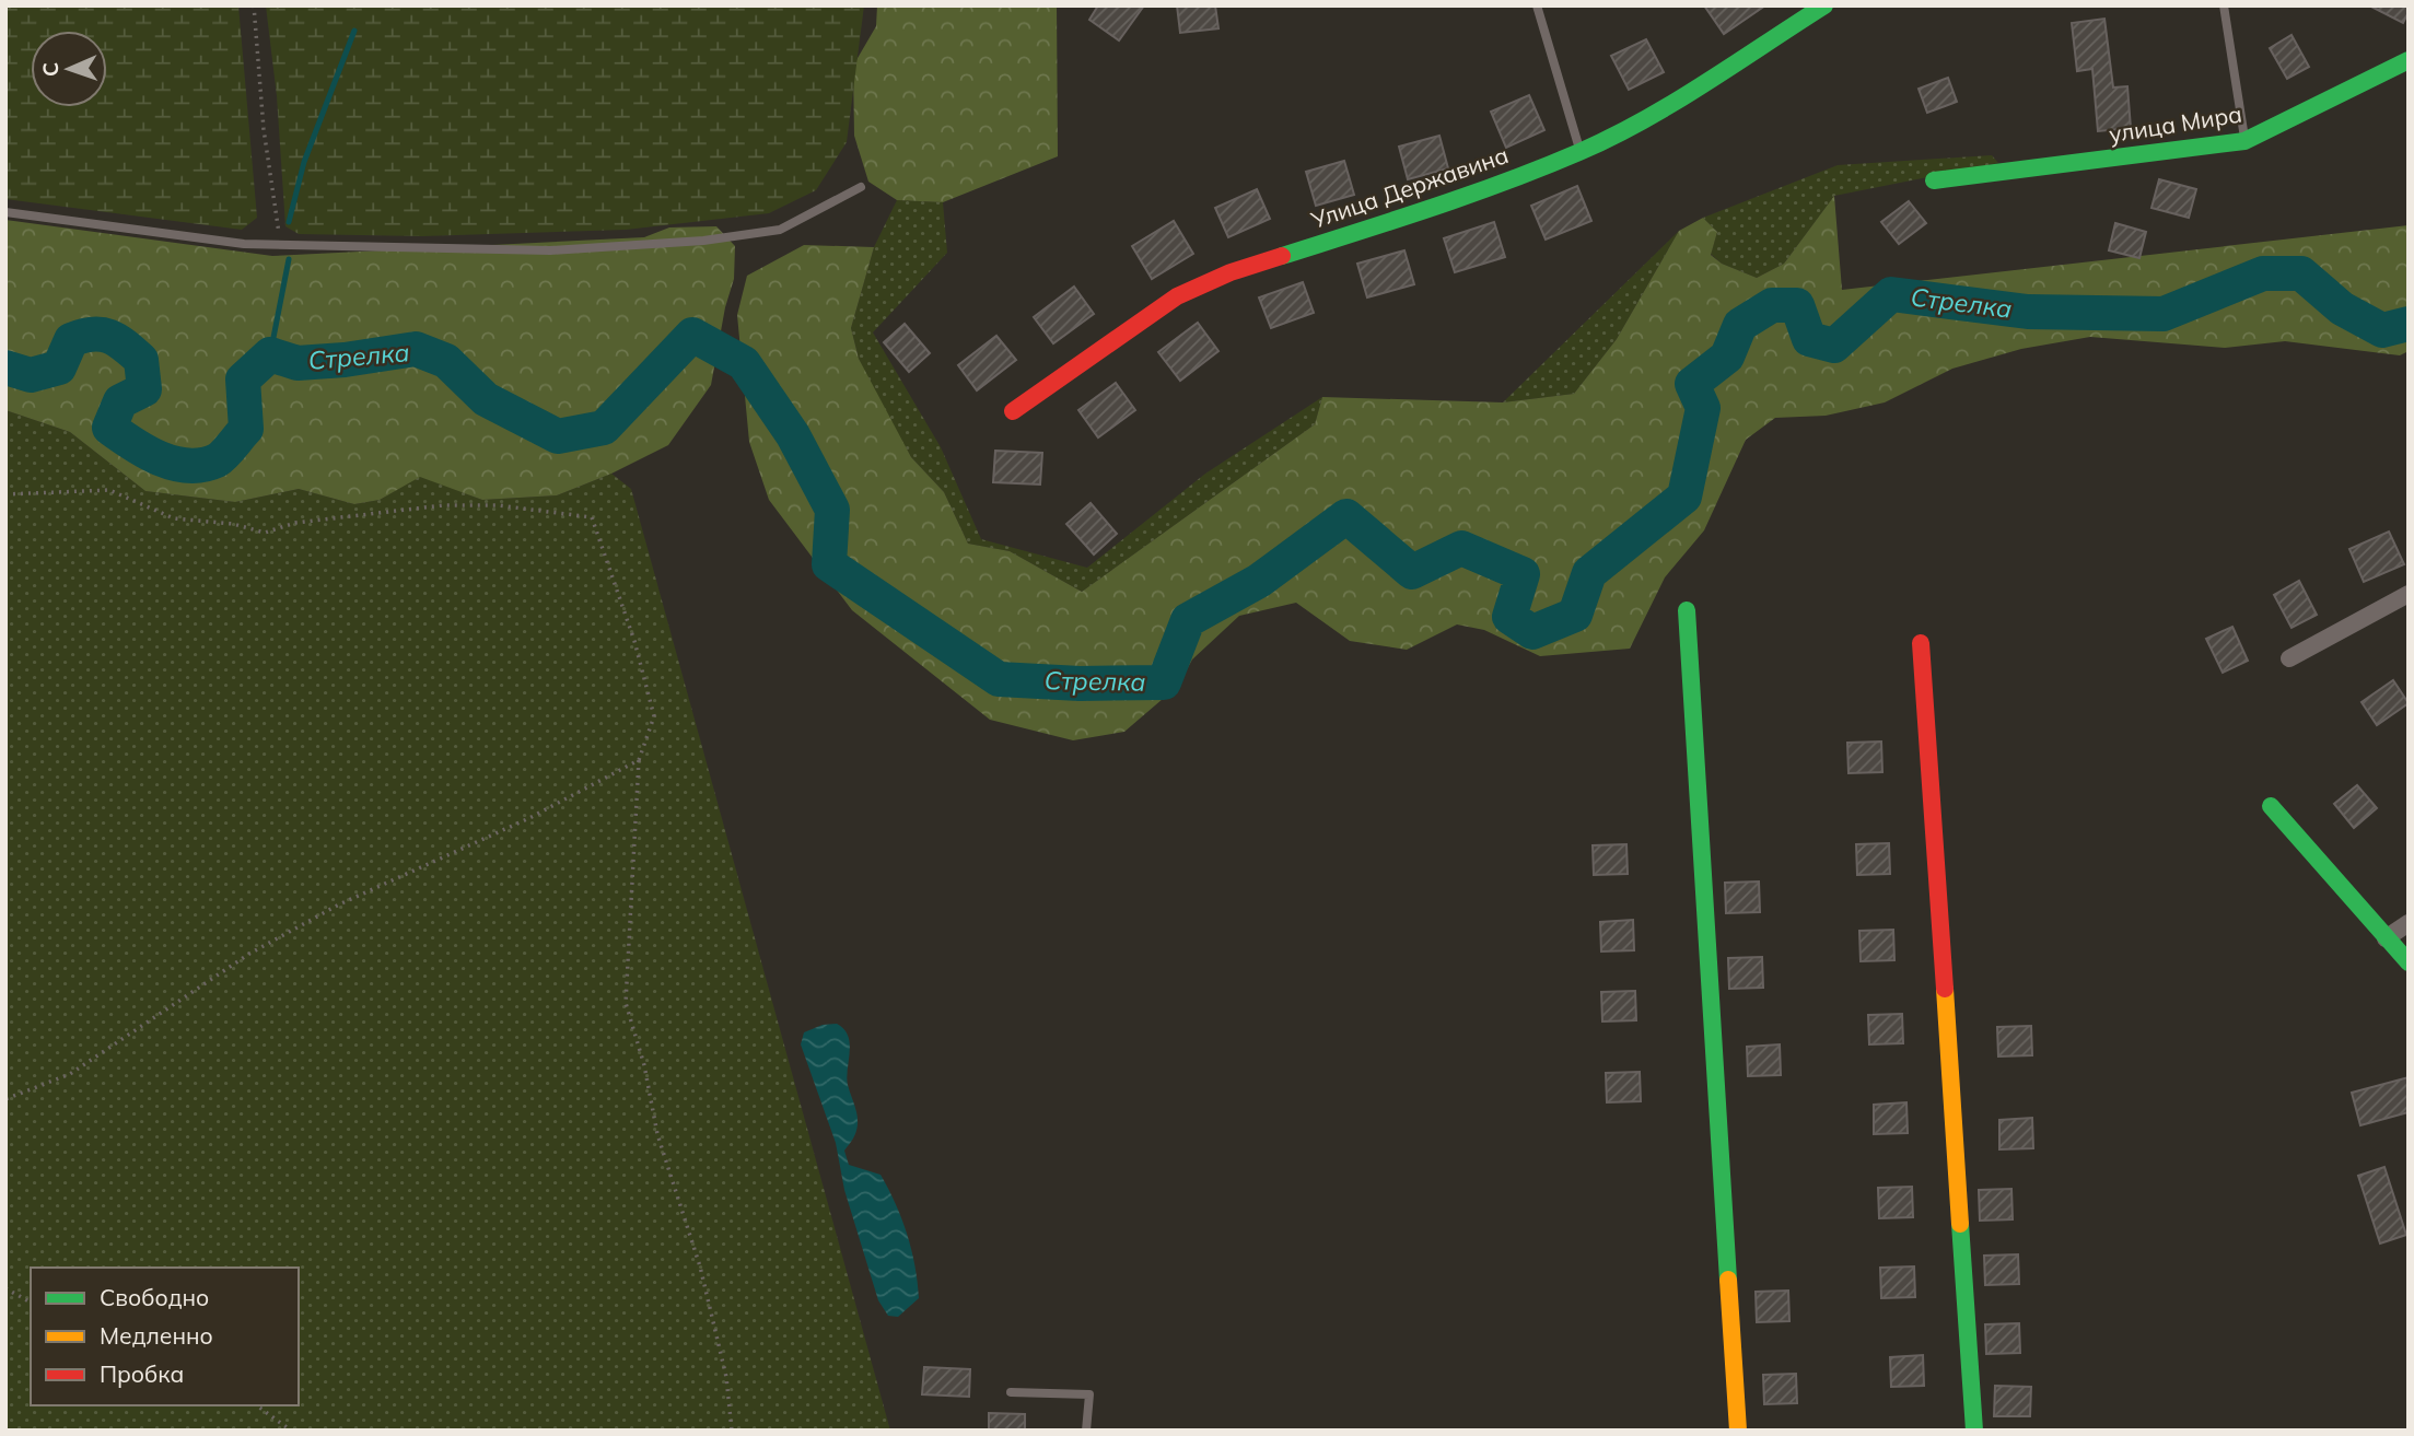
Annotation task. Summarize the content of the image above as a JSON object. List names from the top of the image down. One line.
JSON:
{"streets":{"street":["улица Мира","Улица Державина"]},"water":["Стрелка"],"legend":["Свободно","Медленно","Пробка"],"north":"left"}
